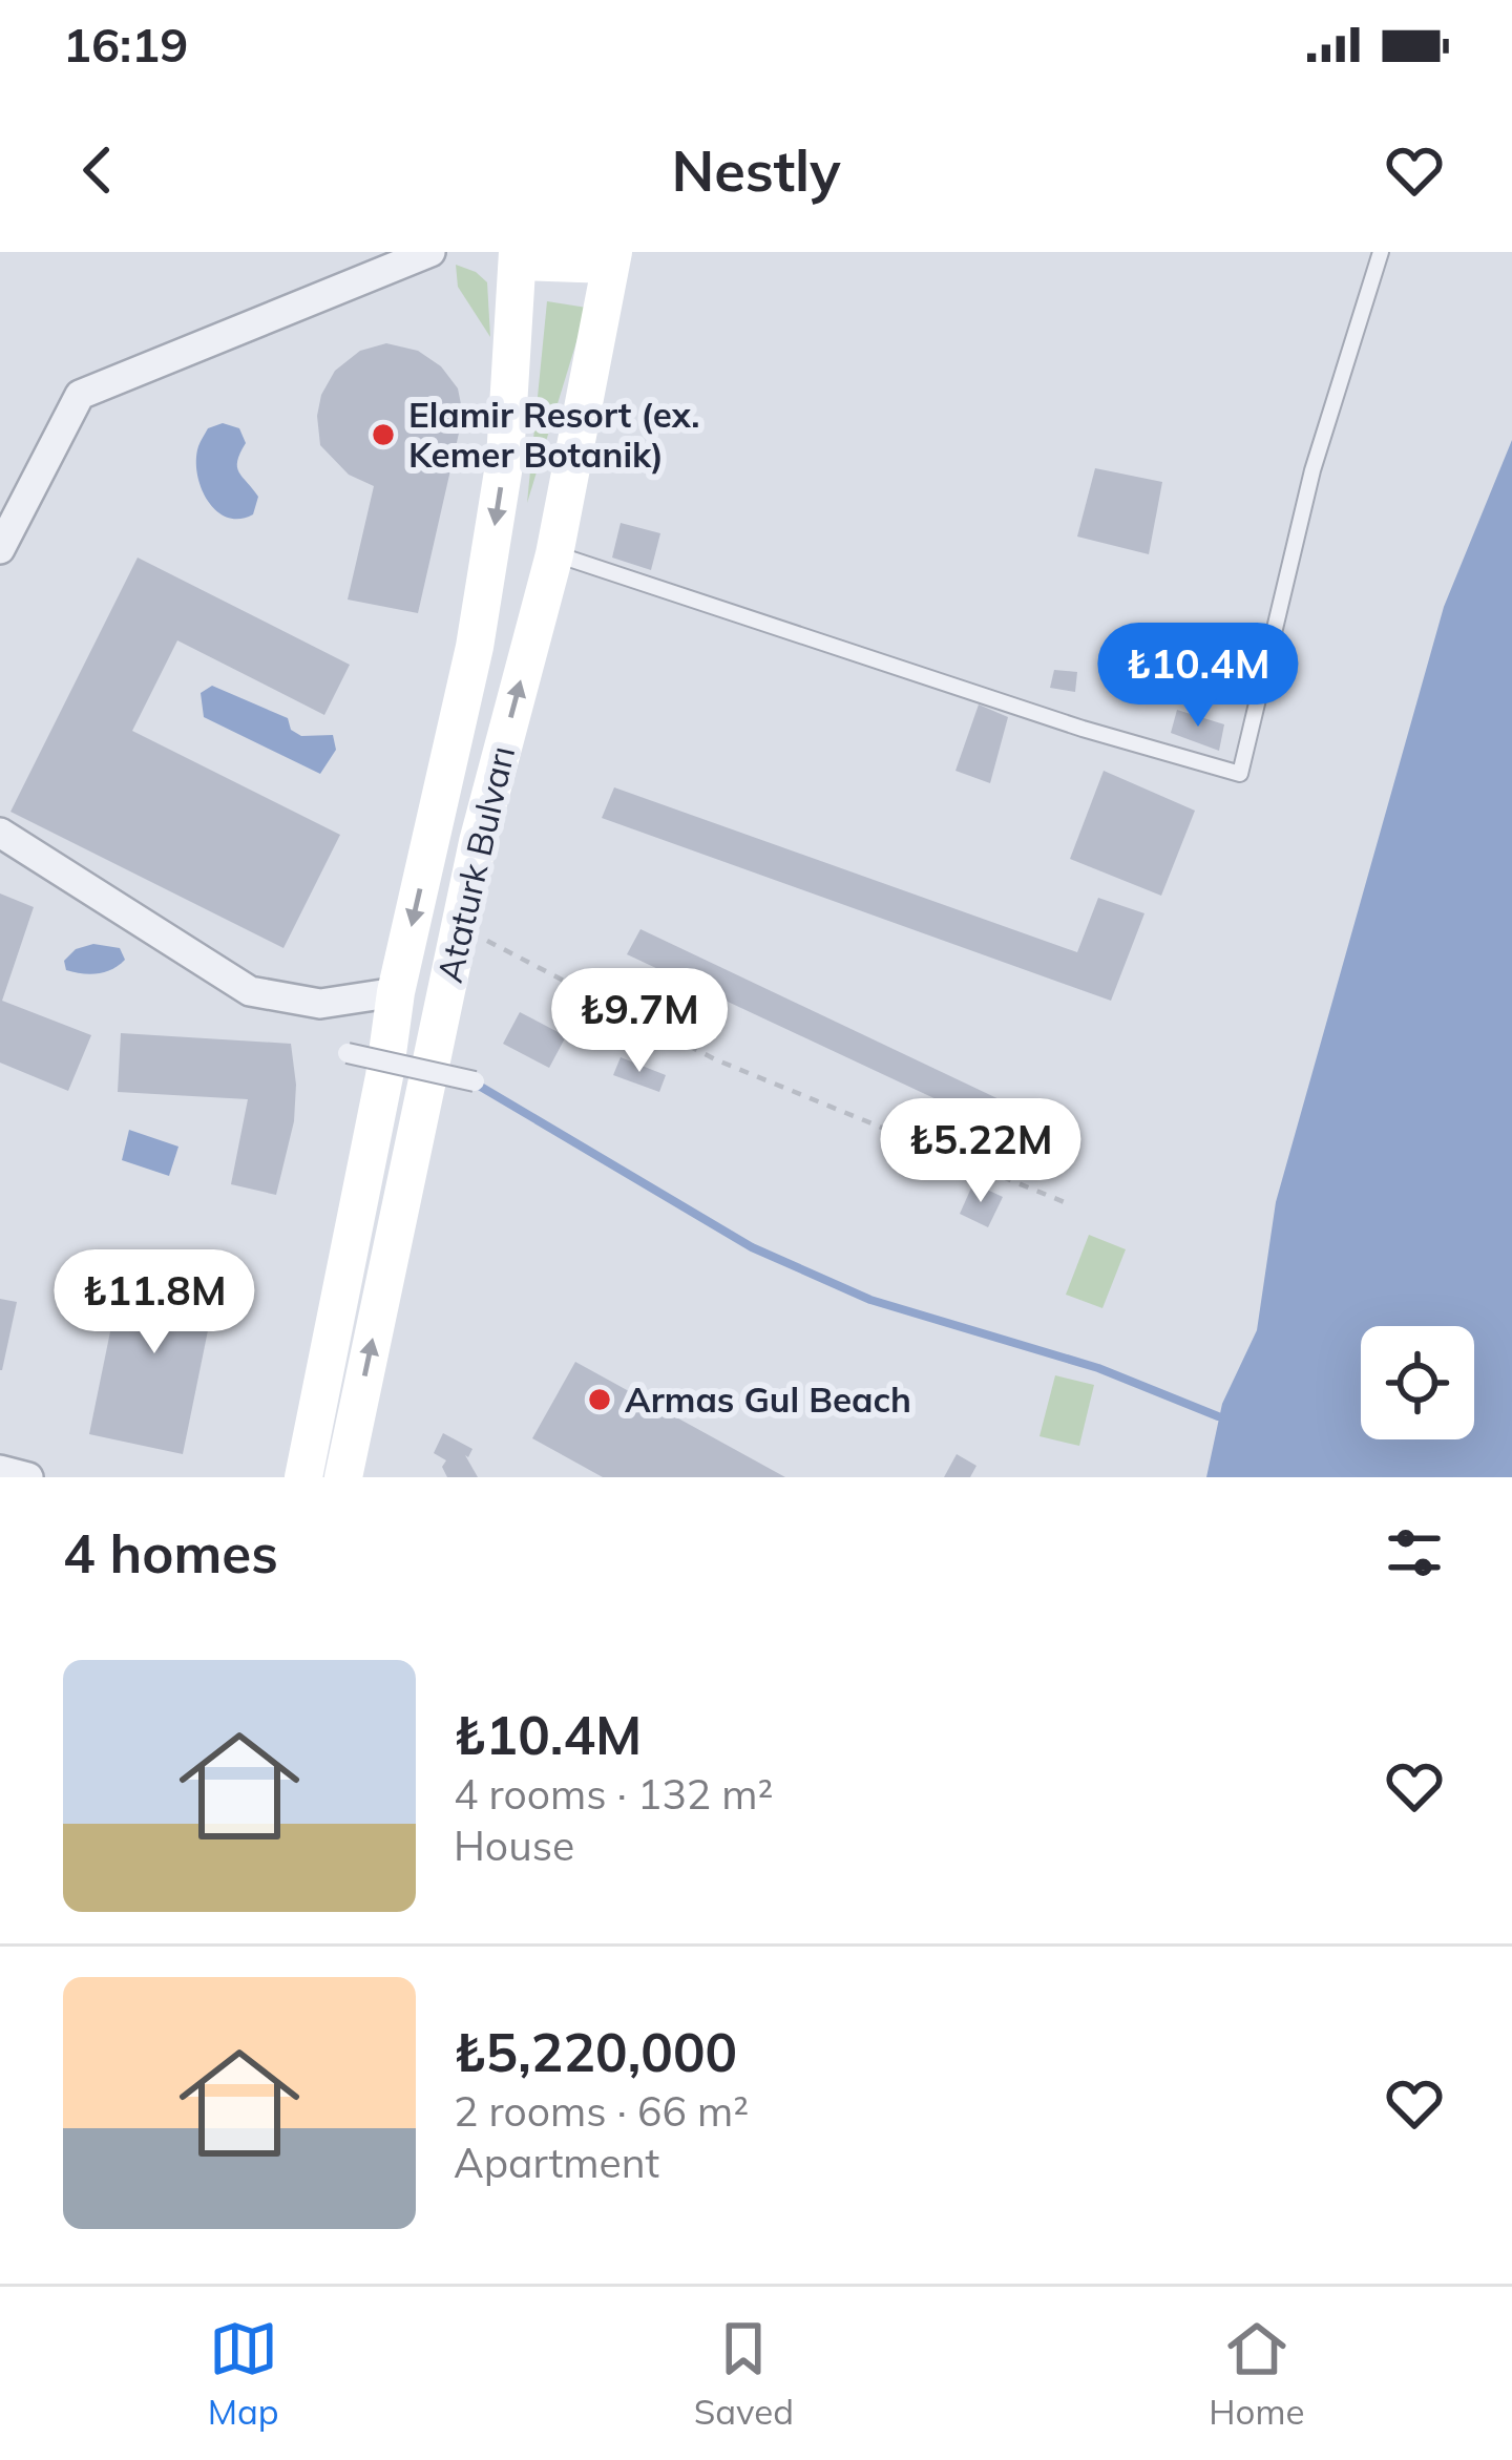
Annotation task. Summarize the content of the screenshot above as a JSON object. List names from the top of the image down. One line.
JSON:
{"streets":{"main road":["Ataturk Bulvarı"]},"places":["Elamir Resort (ex. Kemer Botanik)","Armas Gul Beach"],"page":{"status":"16:19","header":"Nestly","price":["₺10.4M","₺9.7M","₺5.22M","₺11.8M"],"heading":"4 homes","list":[{"name":"₺10.4M","note":"4 rooms · 132 m² · House"},{"name":"₺5,220,000","note":"2 rooms · 66 m² · Apartment"}],"tabs":["Map","Saved","Home"]}}
